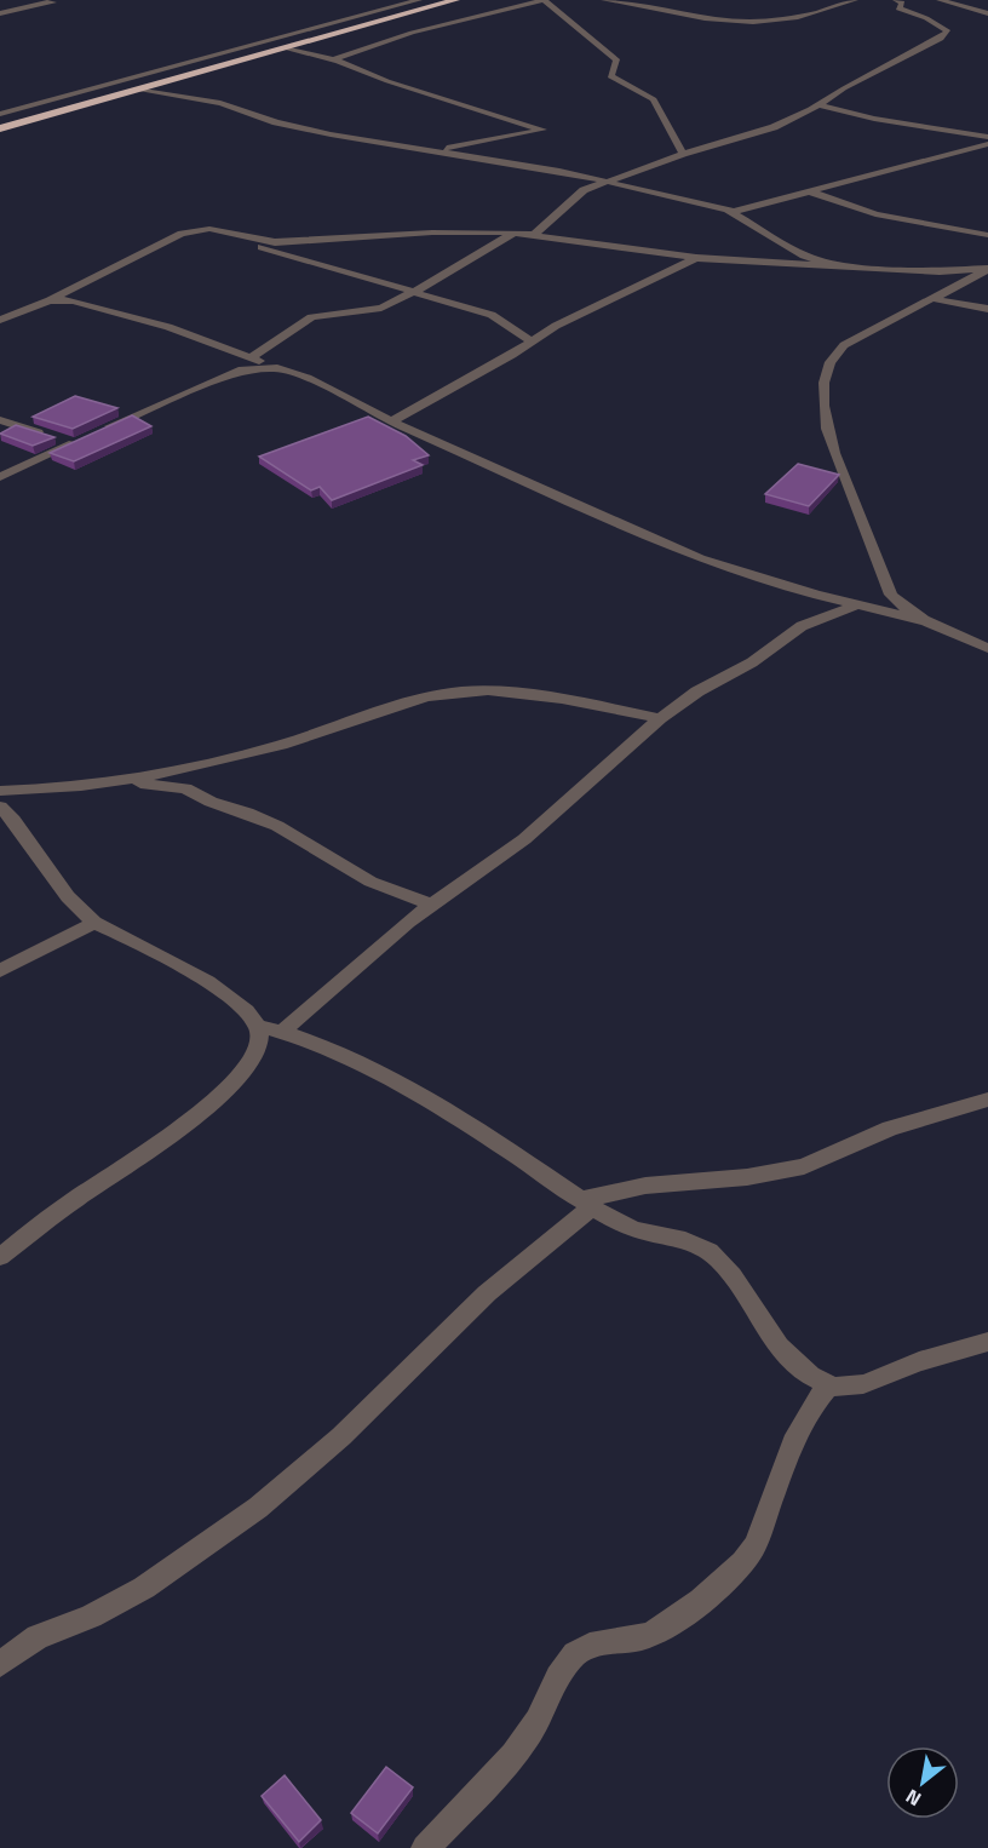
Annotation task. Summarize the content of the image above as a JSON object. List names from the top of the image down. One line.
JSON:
{"north":"bottom left"}
